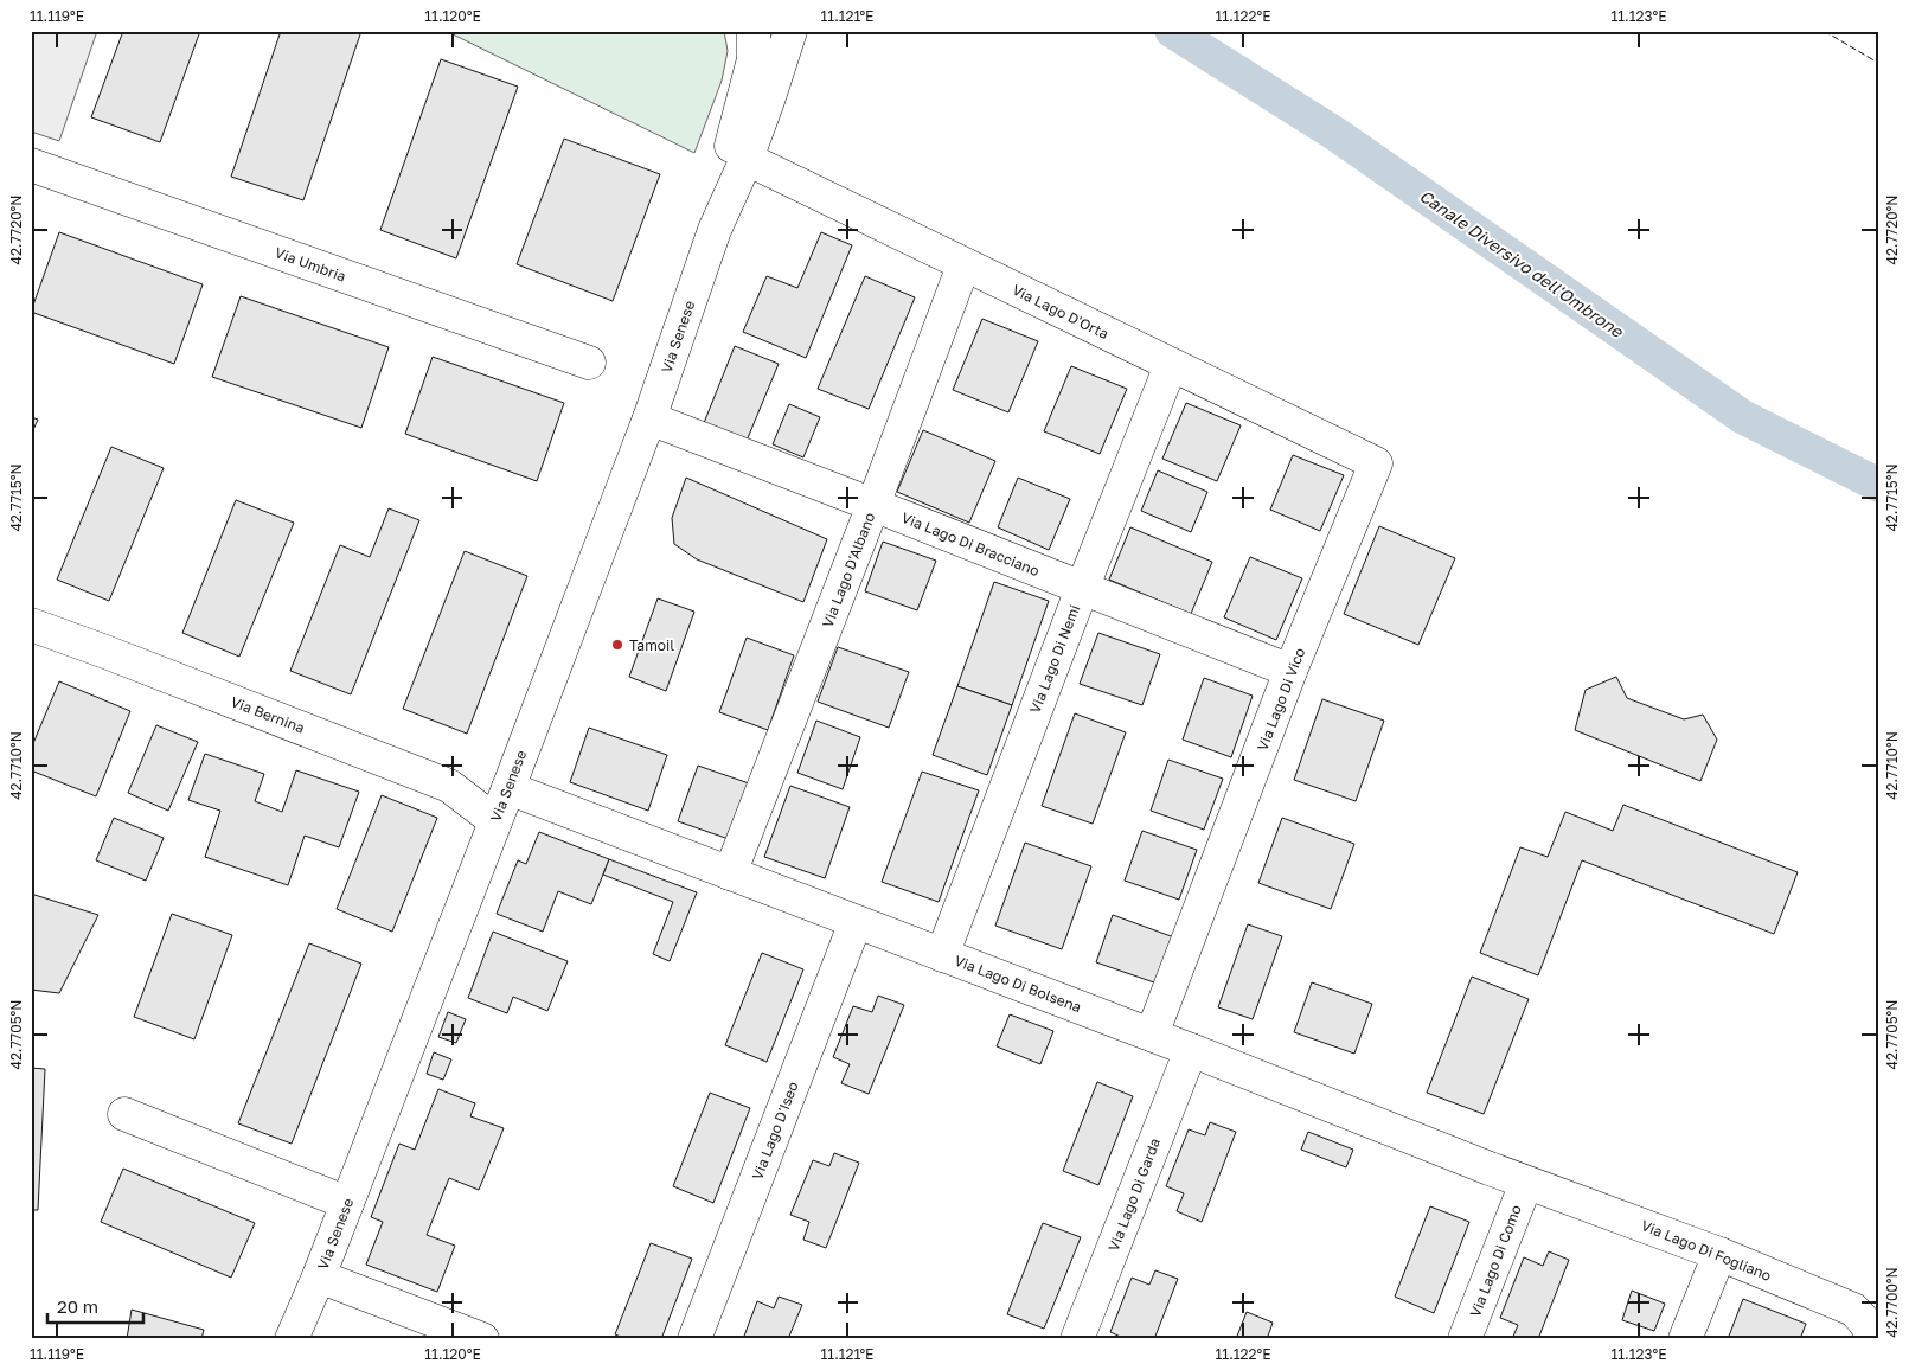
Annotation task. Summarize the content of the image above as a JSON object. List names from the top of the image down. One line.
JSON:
{"streets":{"street":["Via Umbria","Via Lago D'Orta","Via Senese","Via Lago Di Bracciano","Via Lago D'Albano","Via Lago Di Nemi","Via Lago Di Vico","Via Bernina","Via Lago Di Bolsena","Via Lago D'Iseo","Via Lago Di Garda","Via Lago Di Fogliano","Via Lago Di Como"]},"crossings":[["Via Lago D'Orta","Via Senese"],["Via Lago D'Orta","Via Lago D'Albano"],["Via Lago D'Orta","Via Lago Di Nemi"],["Via Lago D'Orta","Via Lago Di Vico"],["Via Senese","Via Lago Di Bracciano"],["Via Senese","Via Bernina"],["Via Senese","Via Lago Di Bolsena"],["Via Lago Di Bracciano","Via Lago D'Albano"],["Via Lago Di Bracciano","Via Lago Di Nemi"],["Via Lago Di Bracciano","Via Lago Di Vico"],["Via Lago D'Albano","Via Lago Di Bolsena"],["Via Lago Di Nemi","Via Lago Di Bolsena"],["Via Lago Di Vico","Via Lago Di Bolsena"],["Via Lago Di Bolsena","Via Lago D'Iseo"],["Via Lago Di Bolsena","Via Lago Di Garda"],["Via Lago Di Bolsena","Via Lago Di Fogliano"],["Via Lago Di Bolsena","Via Lago Di Como"],["Via Lago Di Fogliano","Via Lago Di Como"]],"water":["Canale Diversivo dell'Ombrone"],"places":["Tamoil"],"scale_bar":"20 m","coordinates":["11.119°E","11.120°E","11.121°E","11.122°E","11.123°E","42.7720°N","42.7715°N","42.7710°N","42.7705°N","42.7700°N"]}
